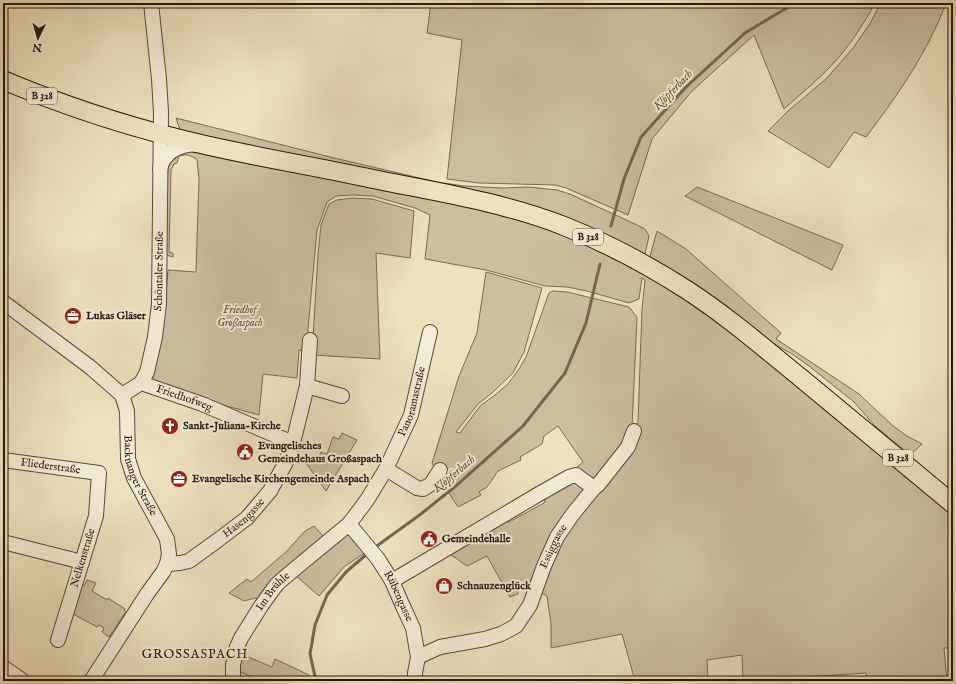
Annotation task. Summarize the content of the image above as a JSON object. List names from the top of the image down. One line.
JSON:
{"streets":{"main road":["B 328"],"street":["Schöntaler Straße","Friedhofweg","Panoramastraße","Fliederstraße","Backnanger Straße","Hasengasse","Essiggasse","Nelkenstraße","Im Brühle","Rübengasse"]},"crossings":[["B 328","Schöntaler Straße"],["Schöntaler Straße","Friedhofweg"],["Friedhofweg","Hasengasse"],["Panoramastraße","Im Brühle"],["Panoramastraße","Rübengasse"],["Fliederstraße","Nelkenstraße"],["Backnanger Straße","Hasengasse"],["Essiggasse","Rübengasse"],["Im Brühle","Rübengasse"]],"districts":["GROSSASPACH"],"water":["Klöpferbach"],"parks":["Friedhof Großaspach"],"places":{"office":["Lukas Gläser","Evangelische Kirchengemeinde Aspach"],"church":["Sankt-Juliana-Kirche"],"public building":["Evangelisches Gemeindehaus Großaspach","Gemeindehalle"],"shop":["Schnauzenglück"]},"north":"bottom"}
